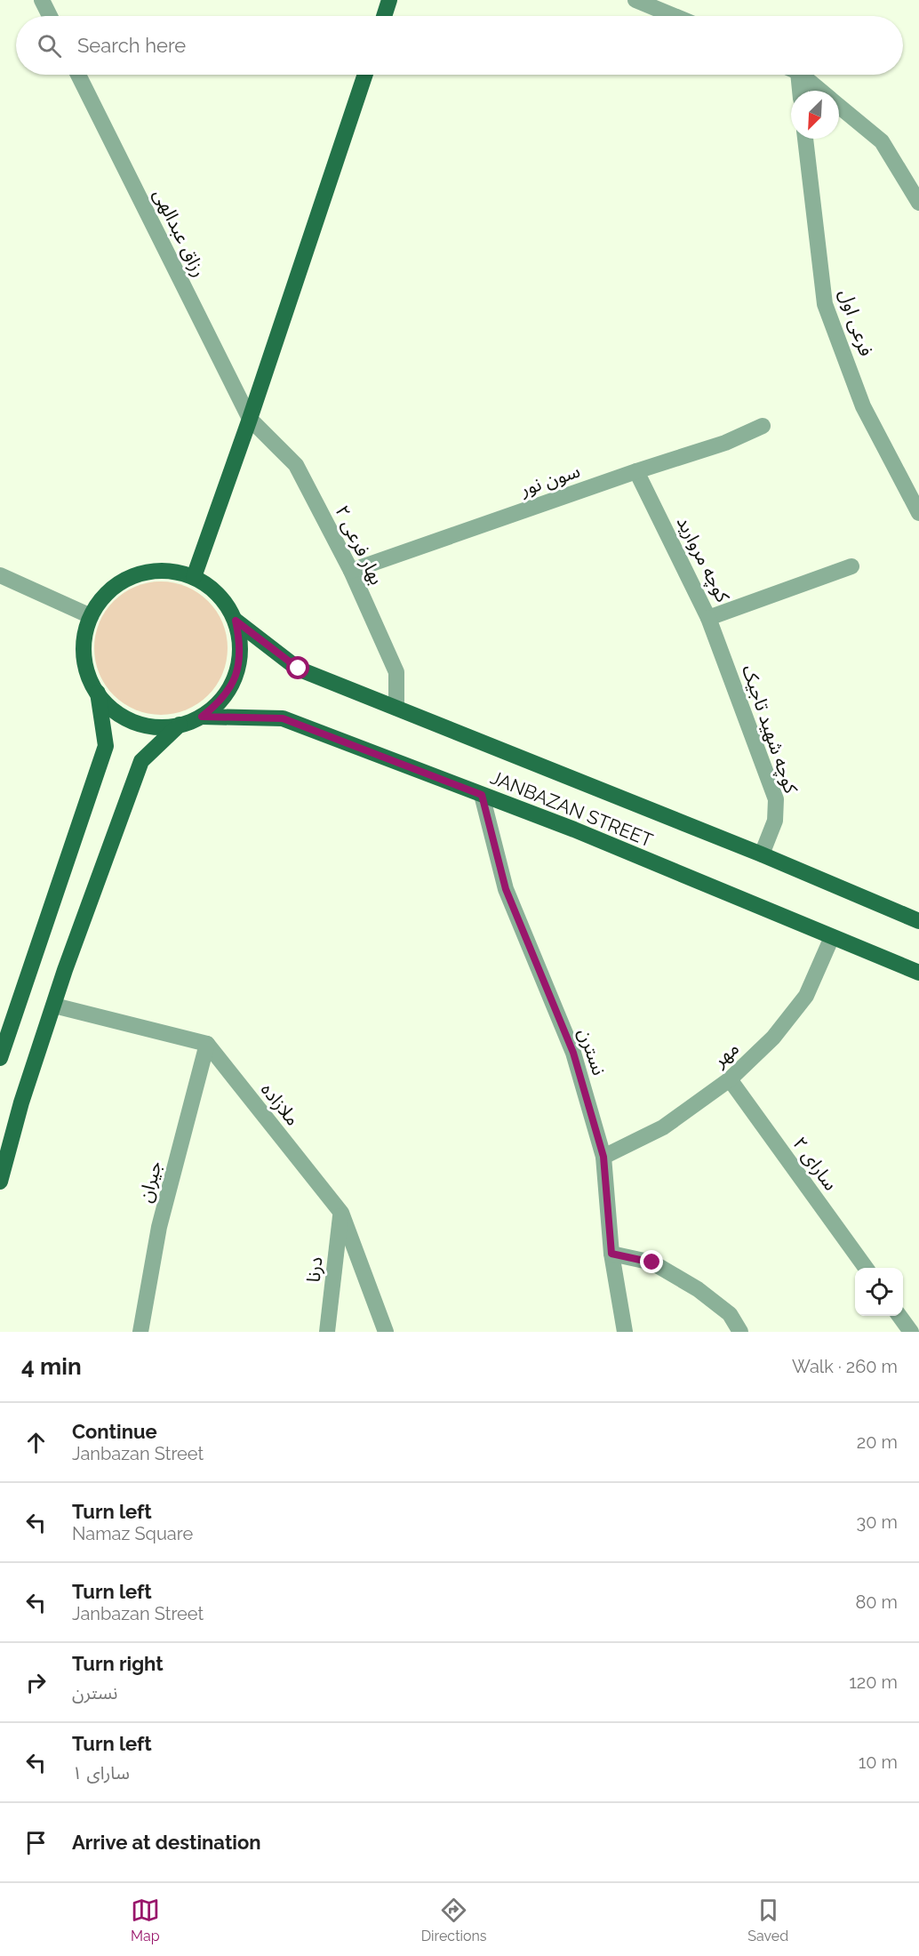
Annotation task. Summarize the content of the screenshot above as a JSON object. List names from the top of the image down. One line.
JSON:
{"streets":{"main road":["JANBAZAN STREET"],"street":["رزاق عبدالهی","فرعی اول","سون نور","بهار فرعی ۲","کوچه مروارید","کوچه شهید تاجیک","نسترن","مهر","ملازاده","سارای ۲","جیران","درنا"]},"crossings":[["رزاق عبدالهی","بهار فرعی ۲"],["سون نور","بهار فرعی ۲"],["سون نور","کوچه مروارید"],["بهار فرعی ۲","JANBAZAN STREET"],["کوچه مروارید","کوچه شهید تاجیک"],["کوچه شهید تاجیک","JANBAZAN STREET"],["JANBAZAN STREET","نسترن"],["JANBAZAN STREET","مهر"],["نسترن","مهر"],["مهر","سارای ۲"],["ملازاده","جیران"],["ملازاده","درنا"]],"north":"bottom left","page":{"search":"Search here","heading":["4 min","Walk · 260 m"],"list":[["Continue","Janbazan Street","20 m"],["Turn left","Namaz Square","30 m"],["Turn left","Janbazan Street","80 m"],["Turn right","نسترن","120 m"],["Turn left","سارای ۱","10 m"],"Arrive at destination"],"nav":["Map","Directions","Saved"]}}
